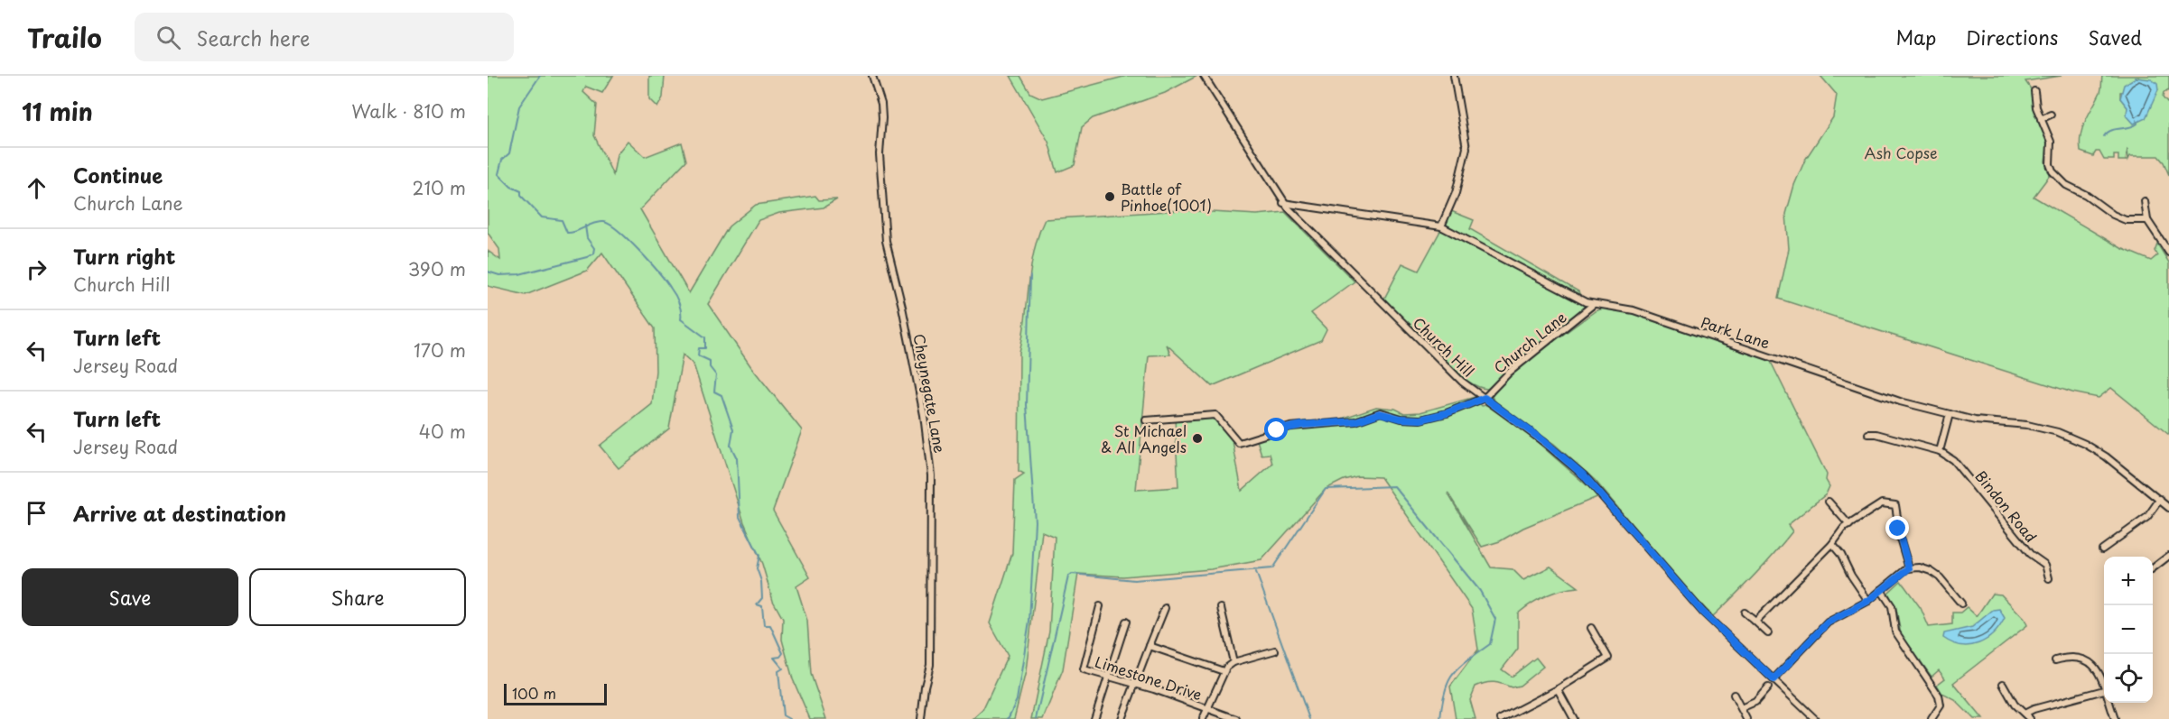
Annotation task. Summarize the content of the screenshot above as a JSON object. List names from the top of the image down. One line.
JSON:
{"streets":{"street":["Park Lane","Church Lane","Church Hill","Cheynegate Lane","Bindon Road","Limestone Drive"]},"crossings":[["Park Lane","Church Lane"],["Park Lane","Church Hill"],["Church Lane","Church Hill"]],"parks":["Ash Copse"],"places":["Battle of Pinhoe(1001)","St Michael & All Angels"],"scale_bar":"100 m","page":{"header":"Trailo","search":"Search here","nav":["Map","Directions","Saved"],"heading":["11 min","Walk · 810 m"],"list":[["Continue","Church Lane","210 m"],["Turn right","Church Hill","390 m"],["Turn left","Jersey Road","170 m"],["Turn left","Jersey Road","40 m"],"Arrive at destination"],"buttons":["Save","Share"],"map_buttons":["+","−"],"scale":"100 m"}}
